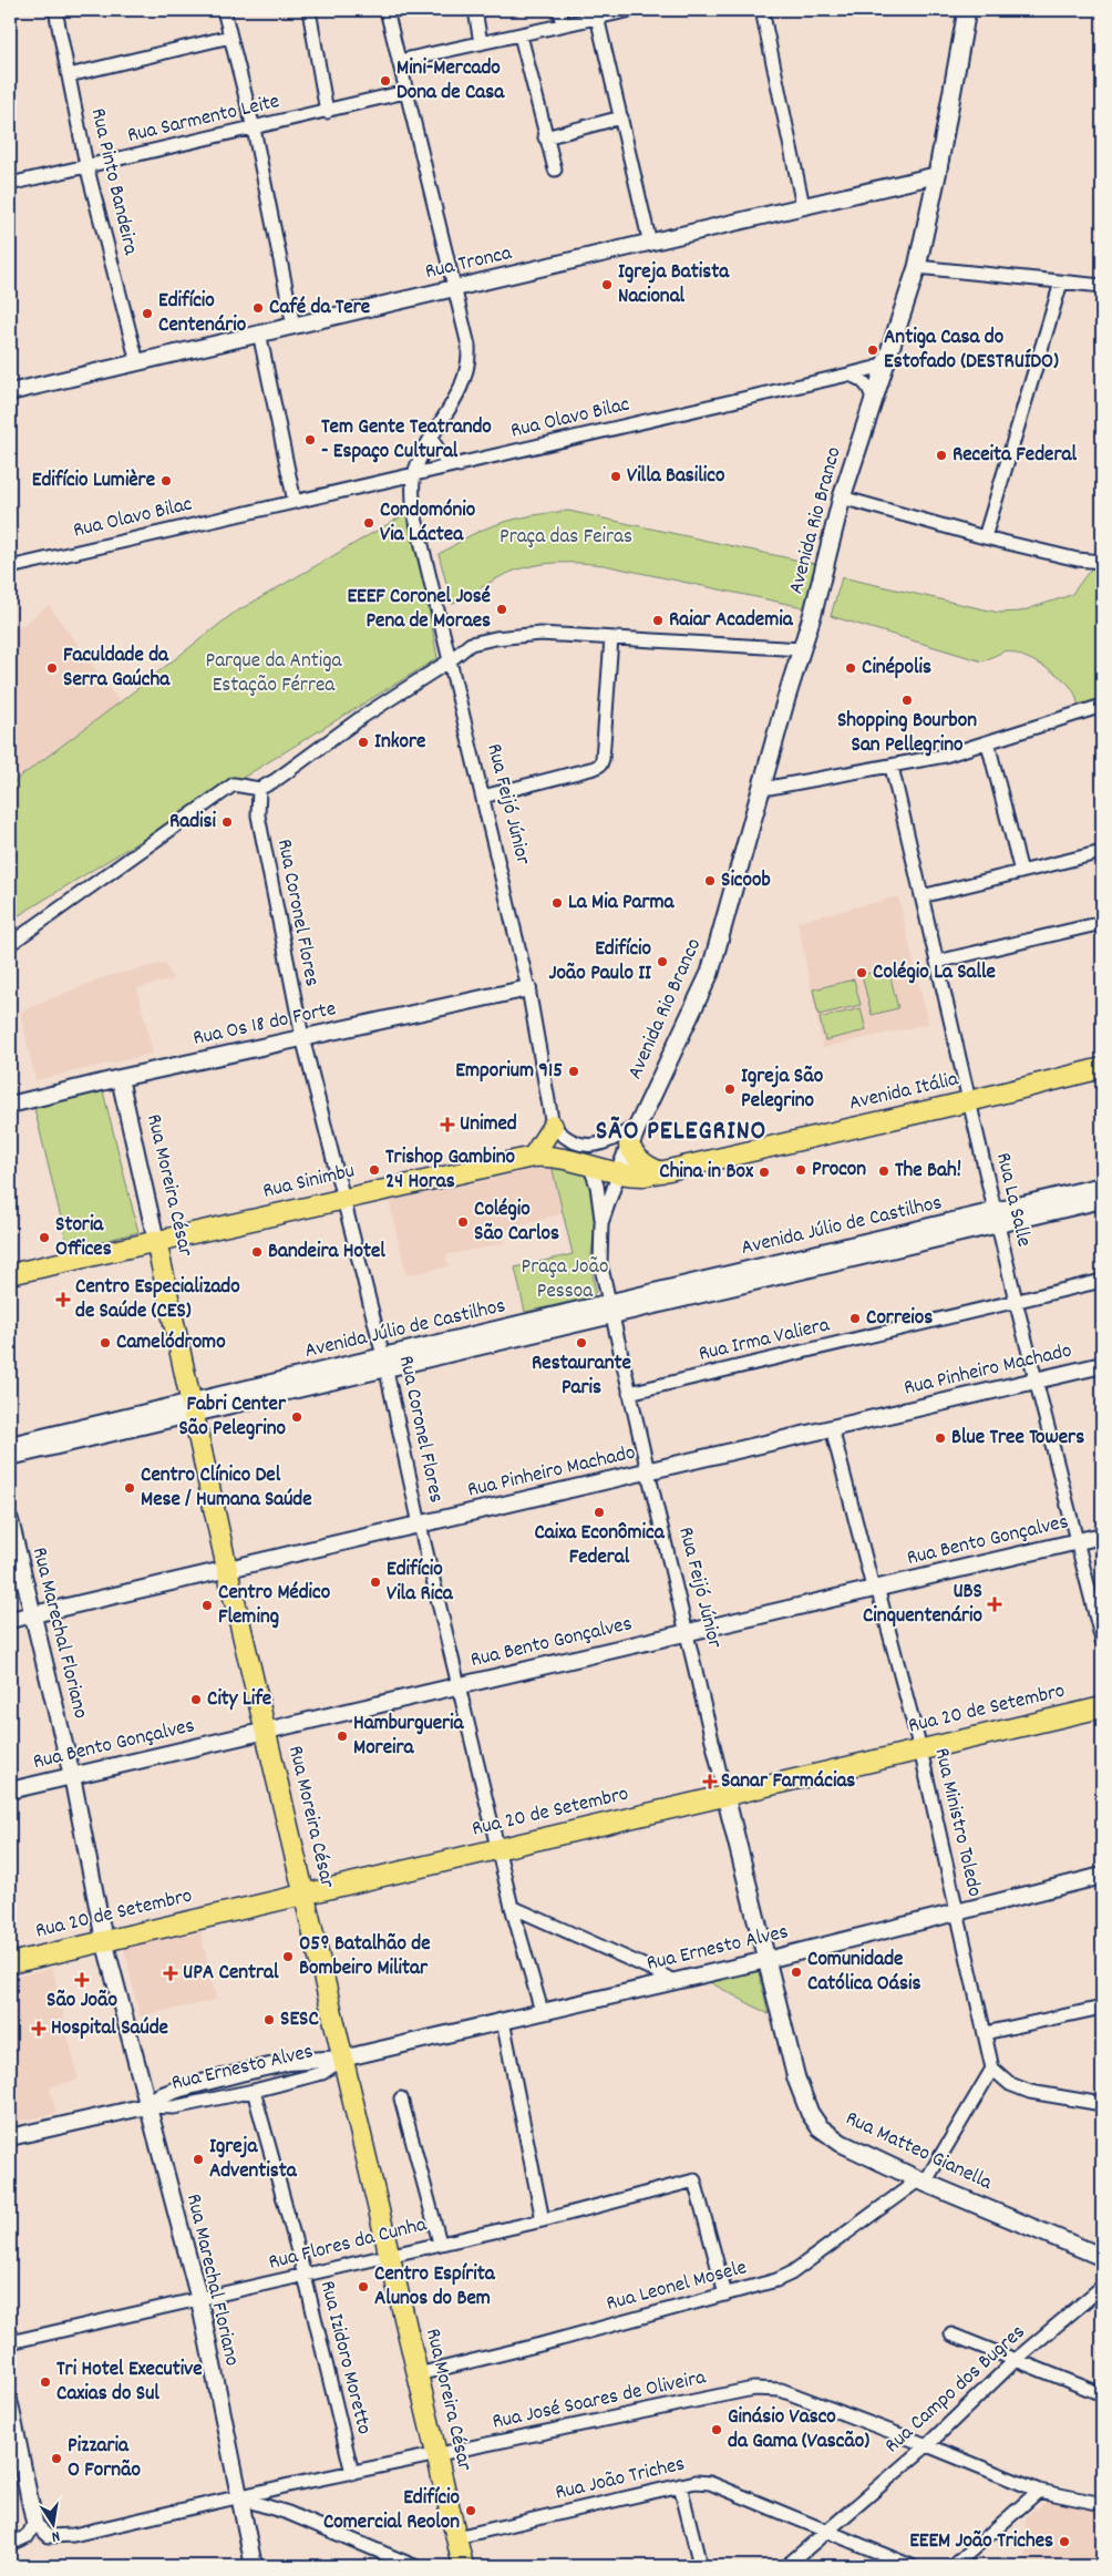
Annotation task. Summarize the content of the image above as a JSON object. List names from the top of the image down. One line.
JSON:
{"streets":{"main road":["Avenida Rio Branco","Rua Feijó Júnior","Avenida Itália","Rua Sinimbu","Rua Moreira César","Rua 20 de Setembro","Rua Matteo Gianella"],"street":["Rua Sarmento Leite","Rua Pinto Bandeira","Rua Tronca","Rua Olavo Bilac","Rua Coronel Flores","Rua Os 18 do Forte","Rua La Salle","Avenida Júlio de Castilhos","Rua Irma Valiera","Rua Pinheiro Machado","Rua Bento Gonçalves","Rua Marechal Floriano","Rua Ministro Toledo","Rua Ernesto Alves","Rua Flores da Cunha","Rua Leonel Mosele","Rua Izidoro Moretto","Rua Campo dos Bugres","Rua José Soares de Oliveira","Rua João Triches"]},"crossings":[["Rua Sarmento Leite","Rua Pinto Bandeira"],["Rua Sarmento Leite","Rua Feijó Júnior"],["Rua Pinto Bandeira","Rua Tronca"],["Rua Tronca","Avenida Rio Branco"],["Rua Tronca","Rua Feijó Júnior"],["Rua Olavo Bilac","Avenida Rio Branco"],["Rua Olavo Bilac","Rua Feijó Júnior"],["Avenida Rio Branco","Rua Feijó Júnior"],["Avenida Rio Branco","Avenida Itália"],["Avenida Rio Branco","Rua Sinimbu"],["Rua Feijó Júnior","Rua Os 18 do Forte"],["Rua Feijó Júnior","Avenida Itália"],["Rua Feijó Júnior","Rua Sinimbu"],["Rua Feijó Júnior","Avenida Júlio de Castilhos"],["Rua Feijó Júnior","Rua Irma Valiera"],["Rua Feijó Júnior","Rua Pinheiro Machado"],["Rua Feijó Júnior","Rua Bento Gonçalves"],["Rua Feijó Júnior","Rua 20 de Setembro"],["Rua Feijó Júnior","Rua Ernesto Alves"],["Rua Feijó Júnior","Rua Matteo Gianella"],["Rua Coronel Flores","Rua Os 18 do Forte"],["Rua Coronel Flores","Rua Sinimbu"],["Rua Coronel Flores","Avenida Júlio de Castilhos"],["Rua Coronel Flores","Rua Pinheiro Machado"],["Rua Coronel Flores","Rua Bento Gonçalves"],["Rua Coronel Flores","Rua 20 de Setembro"],["Rua Coronel Flores","Rua Ernesto Alves"],["Rua Os 18 do Forte","Rua Moreira César"],["Avenida Itália","Rua Sinimbu"],["Avenida Itália","Rua La Salle"],["Rua Sinimbu","Rua Moreira César"],["Rua Moreira César","Avenida Júlio de Castilhos"],["Rua Moreira César","Rua Pinheiro Machado"],["Rua Moreira César","Rua Bento Gonçalves"],["Rua Moreira César","Rua 20 de Setembro"],["Rua Moreira César","Rua Ernesto Alves"],["Rua Moreira César","Rua Flores da Cunha"],["Rua Moreira César","Rua Leonel Mosele"],["Rua Moreira César","Rua José Soares de Oliveira"],["Rua Moreira César","Rua João Triches"],["Rua La Salle","Avenida Júlio de Castilhos"],["Rua La Salle","Rua Irma Valiera"],["Rua La Salle","Rua Pinheiro Machado"],["Rua La Salle","Rua Bento Gonçalves"],["Rua Pinheiro Machado","Rua Marechal Floriano"],["Rua Pinheiro Machado","Rua Ministro Toledo"],["Rua Bento Gonçalves","Rua Marechal Floriano"],["Rua Bento Gonçalves","Rua Ministro Toledo"],["Rua Marechal Floriano","Rua 20 de Setembro"],["Rua Marechal Floriano","Rua Ernesto Alves"],["Rua Marechal Floriano","Rua Flores da Cunha"],["Rua Marechal Floriano","Rua José Soares de Oliveira"],["Rua 20 de Setembro","Rua Ministro Toledo"],["Rua Ministro Toledo","Rua Ernesto Alves"],["Rua Ernesto Alves","Rua Matteo Gianella"],["Rua Ernesto Alves","Rua Izidoro Moretto"],["Rua Matteo Gianella","Rua Leonel Mosele"],["Rua Flores da Cunha","Rua Leonel Mosele"],["Rua Flores da Cunha","Rua Izidoro Moretto"],["Rua Izidoro Moretto","Rua José Soares de Oliveira"],["Rua Campo dos Bugres","Rua José Soares de Oliveira"],["Rua Campo dos Bugres","Rua João Triches"]],"districts":["SÃO PELEGRINO"],"parks":["Praça das Feiras","Parque da Antiga Estação Férrea","Praça João Pessoa"],"places":{"other":["Mini-Mercado Dona de Casa","Igreja Batista Nacional","Café da Tere","Edifício Centenário","Antiga Casa do Estofado (DESTRUÍDO)","Tem Gente Teatrando - Espaço Cultural","Receita Federal","Villa Basilico","Edifício Lumière","Condomónio Via Láctea","EEEF Coronel José Pena de Moraes","Raiar Academia","Faculdade da Serra Gaúcha","Cinépolis","Shopping Bourbon San Pellegrino","Inkore","Radisi","Sicoob","La Mia Parma","Edifício João Paulo II","Colégio La Salle","Emporium 915","Igreja São Pelegrino","Trishop Gambino 24 Horas","Procon","The Bah!","China in Box","Colégio São Carlos","Storia Offices","Bandeira Hotel","Correios","Camelódromo","Restaurante Paris","Fabri Center São Pelegrino","Blue Tree Towers","Centro Clínico Del Mese / Humana Saúde","Caixa Econômica Federal","Edifício Vila Rica","Centro Médico Fleming","City Life","Hamburgueria Moreira","05º Batalhão de Bombeiro Militar","Comunidade Católica Oásis","SESC","Igreja Adventista","Centro Espírita Alunos do Bem","Tri Hotel Executive Caxias do Sul","Ginásio Vasco da Gama (Vascão)","Pizzaria O Fornão","Edifício Comercial Reolon","EEEM João Triches"],"health":["Unimed","Centro Especializado de Saúde (CES)","UBS Cinquentenário","Sanar Farmácias","UPA Central","São João","Hospital Saúde"]},"north":"bottom"}
